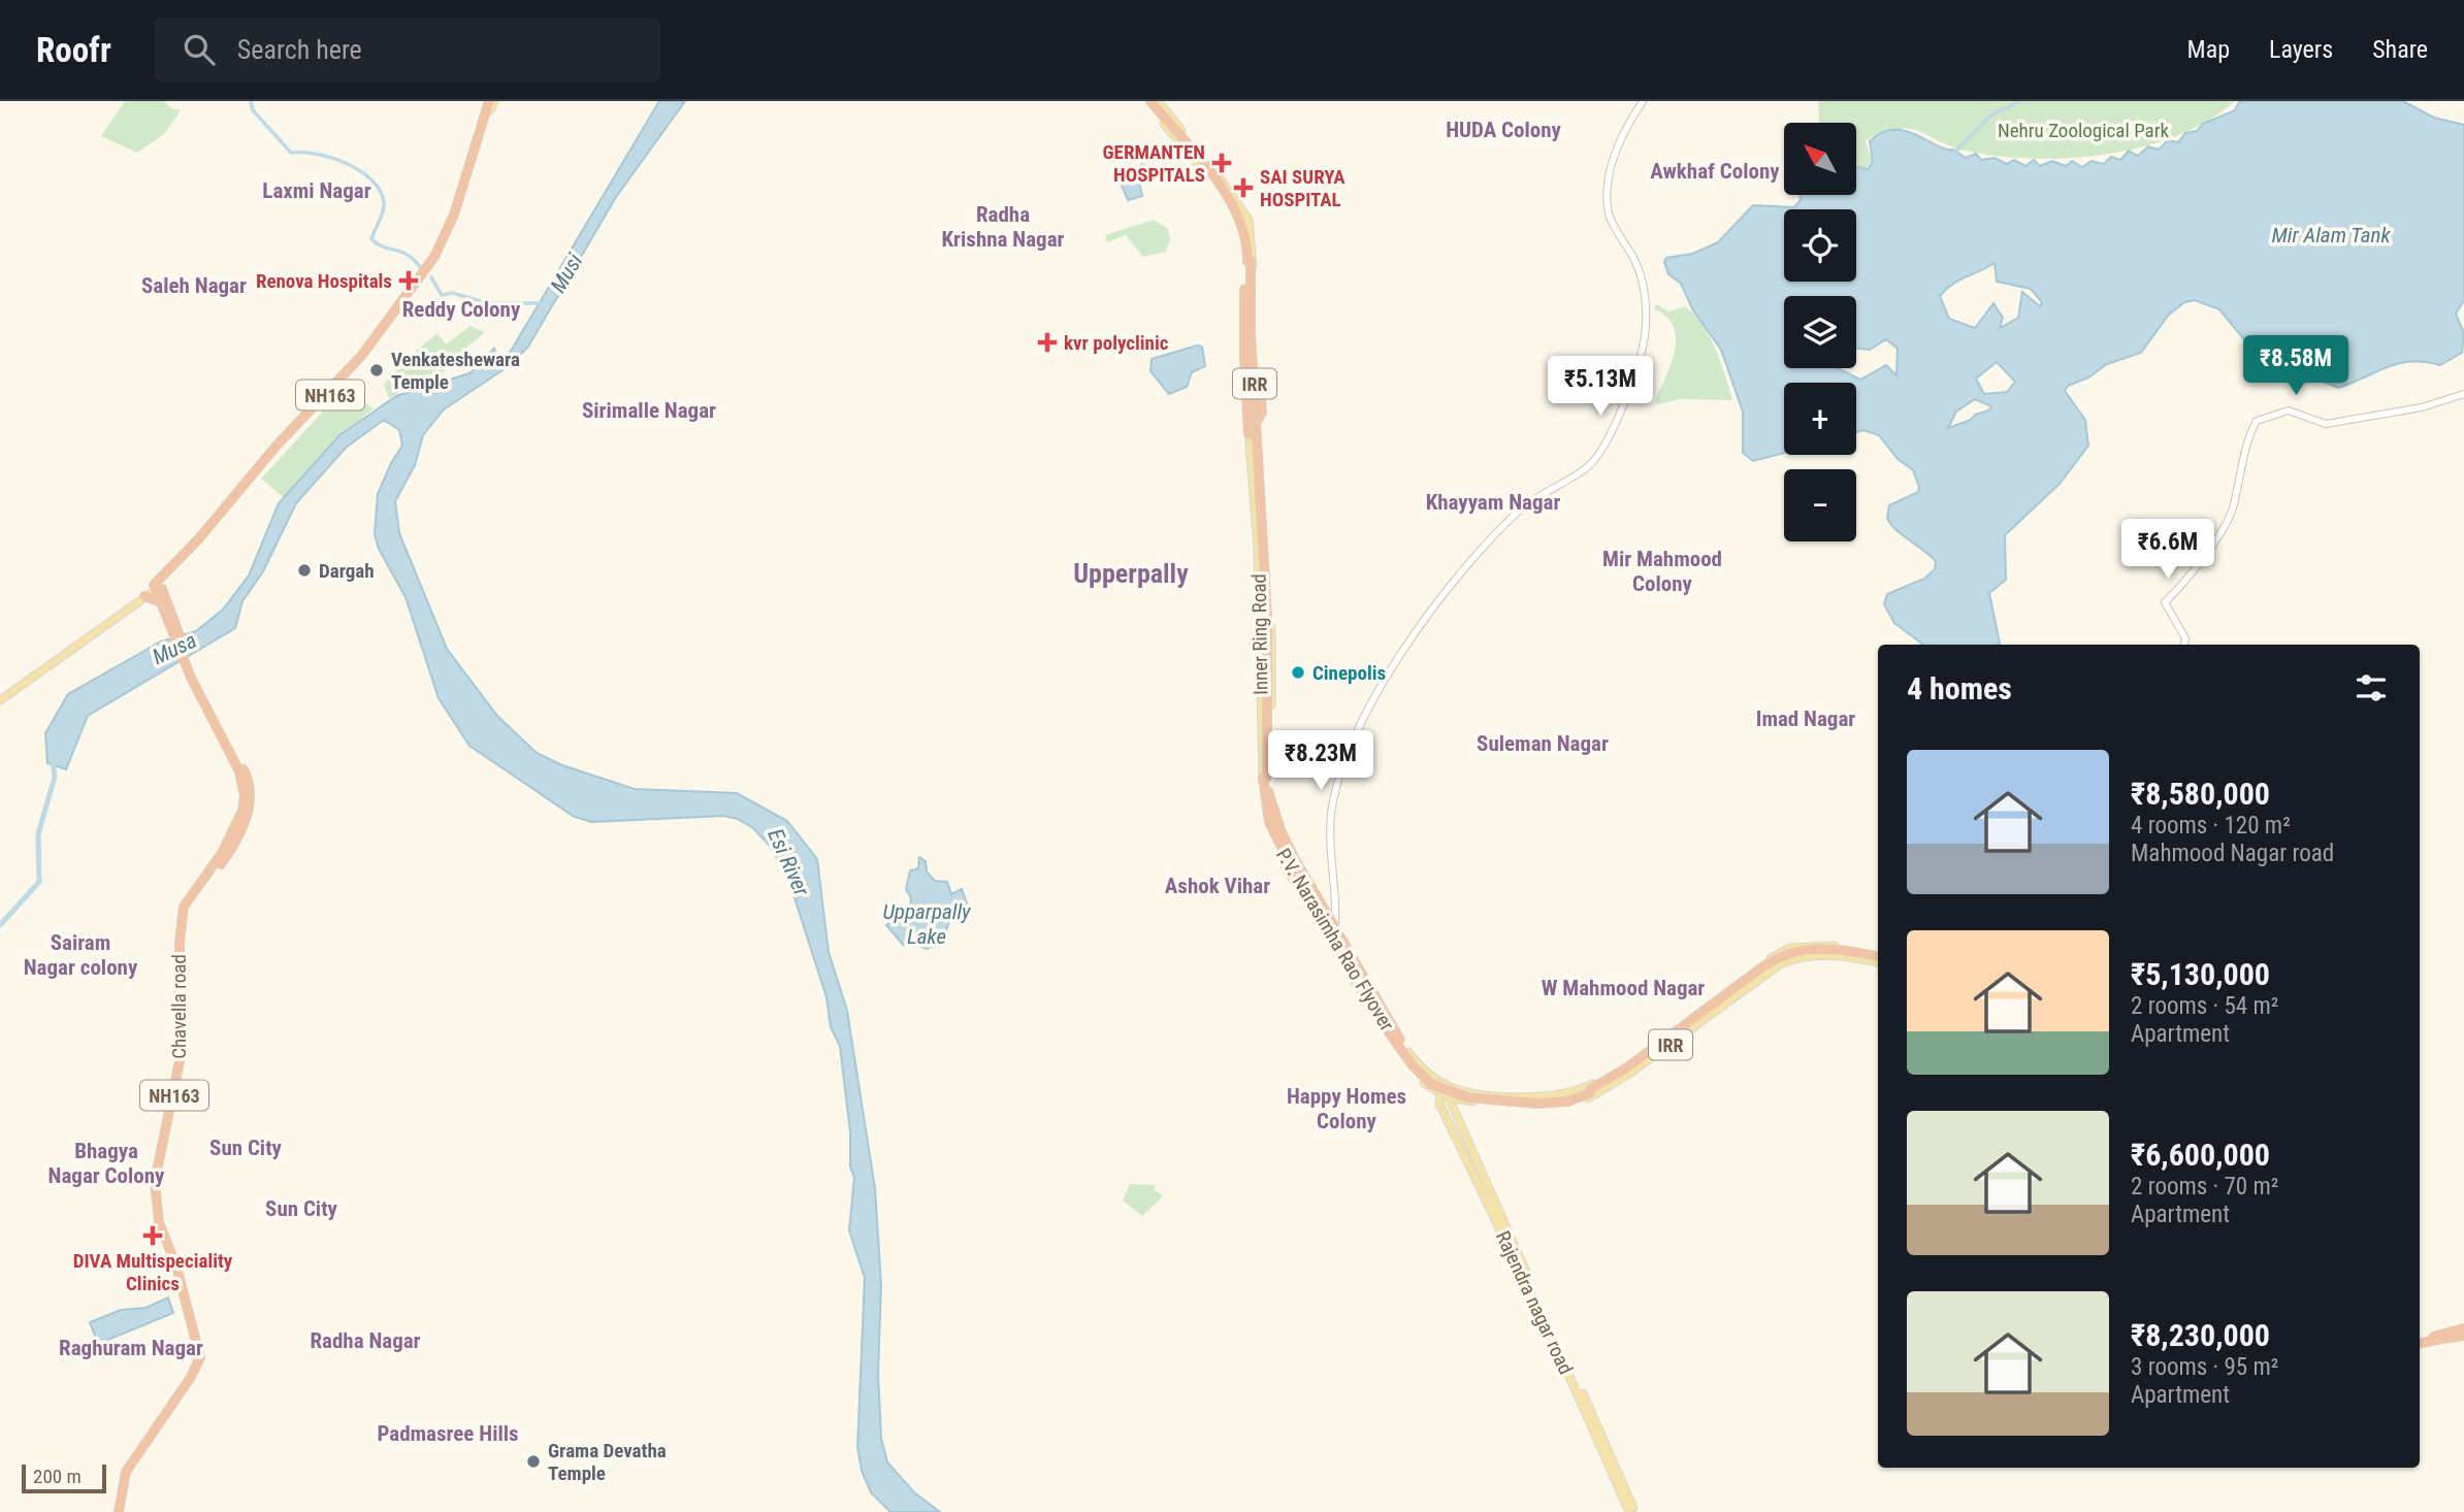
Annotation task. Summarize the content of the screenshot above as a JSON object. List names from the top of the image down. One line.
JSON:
{"streets":{"highway":["NH163","P.V. Narasimha Rao Flyover","Chavella road"],"main road":["IRR","Inner Ring Road","Rajendra nagar road"]},"crossings":[["IRR","Inner Ring Road"],["IRR","Rajendra nagar road"],["NH163","Chavella road"],["Inner Ring Road","P.V. Narasimha Rao Flyover"],["Inner Ring Road","Rajendra nagar road"]],"districts":["HUDA Colony","Awkhaf Colony","Laxmi Nagar","Radha Krishna Nagar","Saleh Nagar","Reddy Colony","Sirimalle Nagar","Khayyam Nagar","Mir Mahmood Colony","Upperpally","Imad Nagar","Suleman Nagar","Ashok Vihar","Sairam Nagar colony","W Mahmood Nagar","Happy Homes Colony","Sun City","Bhagya Nagar Colony","Sun City","Radha Nagar","Raghuram Nagar","Padmasree Hills"],"water":["Mir Alam Tank","Musi","Musa","Esi River","Upparpally Lake"],"parks":["Nehru Zoological Park"],"places":{"health":["GERMANTEN HOSPITALS","SAI SURYA HOSPITAL","Renova Hospitals","kvr polyclinic","DIVA Multispeciality Clinics"],"other":["Venkateshewara Temple","Dargah","Cinepolis","Grama Devatha Temple"]},"scale_bar":"200 m","north":"top left","page":{"header":"Roofr","search":"Search here","nav":["Map","Layers","Share"],"map_buttons":["+","−"],"price":["₹8.58M","₹5.13M","₹6.6M","₹8.23M"],"heading":"4 homes","list":[{"name":"₹8,580,000","note":"4 rooms · 120 m² · Mahmood Nagar road"},{"name":"₹5,130,000","note":"2 rooms · 54 m² · Apartment"},{"name":"₹6,600,000","note":"2 rooms · 70 m² · Apartment"},{"name":"₹8,230,000","note":"3 rooms · 95 m² · Apartment"}],"scale":"200 m"}}
